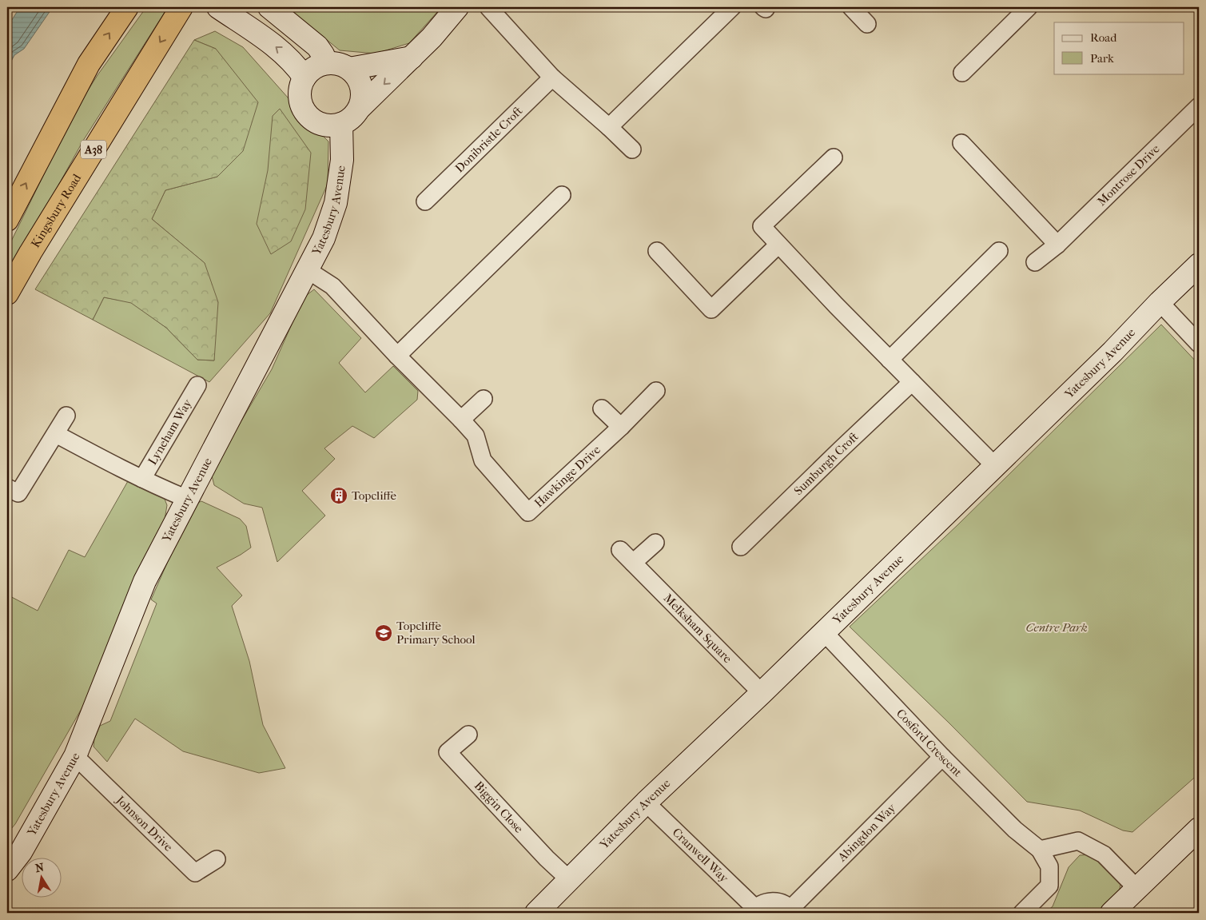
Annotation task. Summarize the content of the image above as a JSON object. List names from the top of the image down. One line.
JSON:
{"streets":{"highway":["A38","Kingsbury Road"],"street":["Donibristle Croft","Montrose Drive","Yatesbury Avenue","Lyneham Way","Sumburgh Croft","Hawkinge Drive","Melksham Square","Cosford Crescent","Biggin Close","Johnson Drive","Abingdon Way","Cranwell Way"]},"crossings":[["Yatesbury Avenue","Lyneham Way"],["Yatesbury Avenue","Hawkinge Drive"],["Yatesbury Avenue","Melksham Square"],["Yatesbury Avenue","Cosford Crescent"],["Yatesbury Avenue","Biggin Close"],["Yatesbury Avenue","Johnson Drive"],["Yatesbury Avenue","Cranwell Way"],["Cosford Crescent","Abingdon Way"]],"parks":["Centre Park"],"places":{"building":["Topcliffe"],"school or university":["Topcliffe Primary School"]},"legend":["Road","Park"],"north":"top"}
